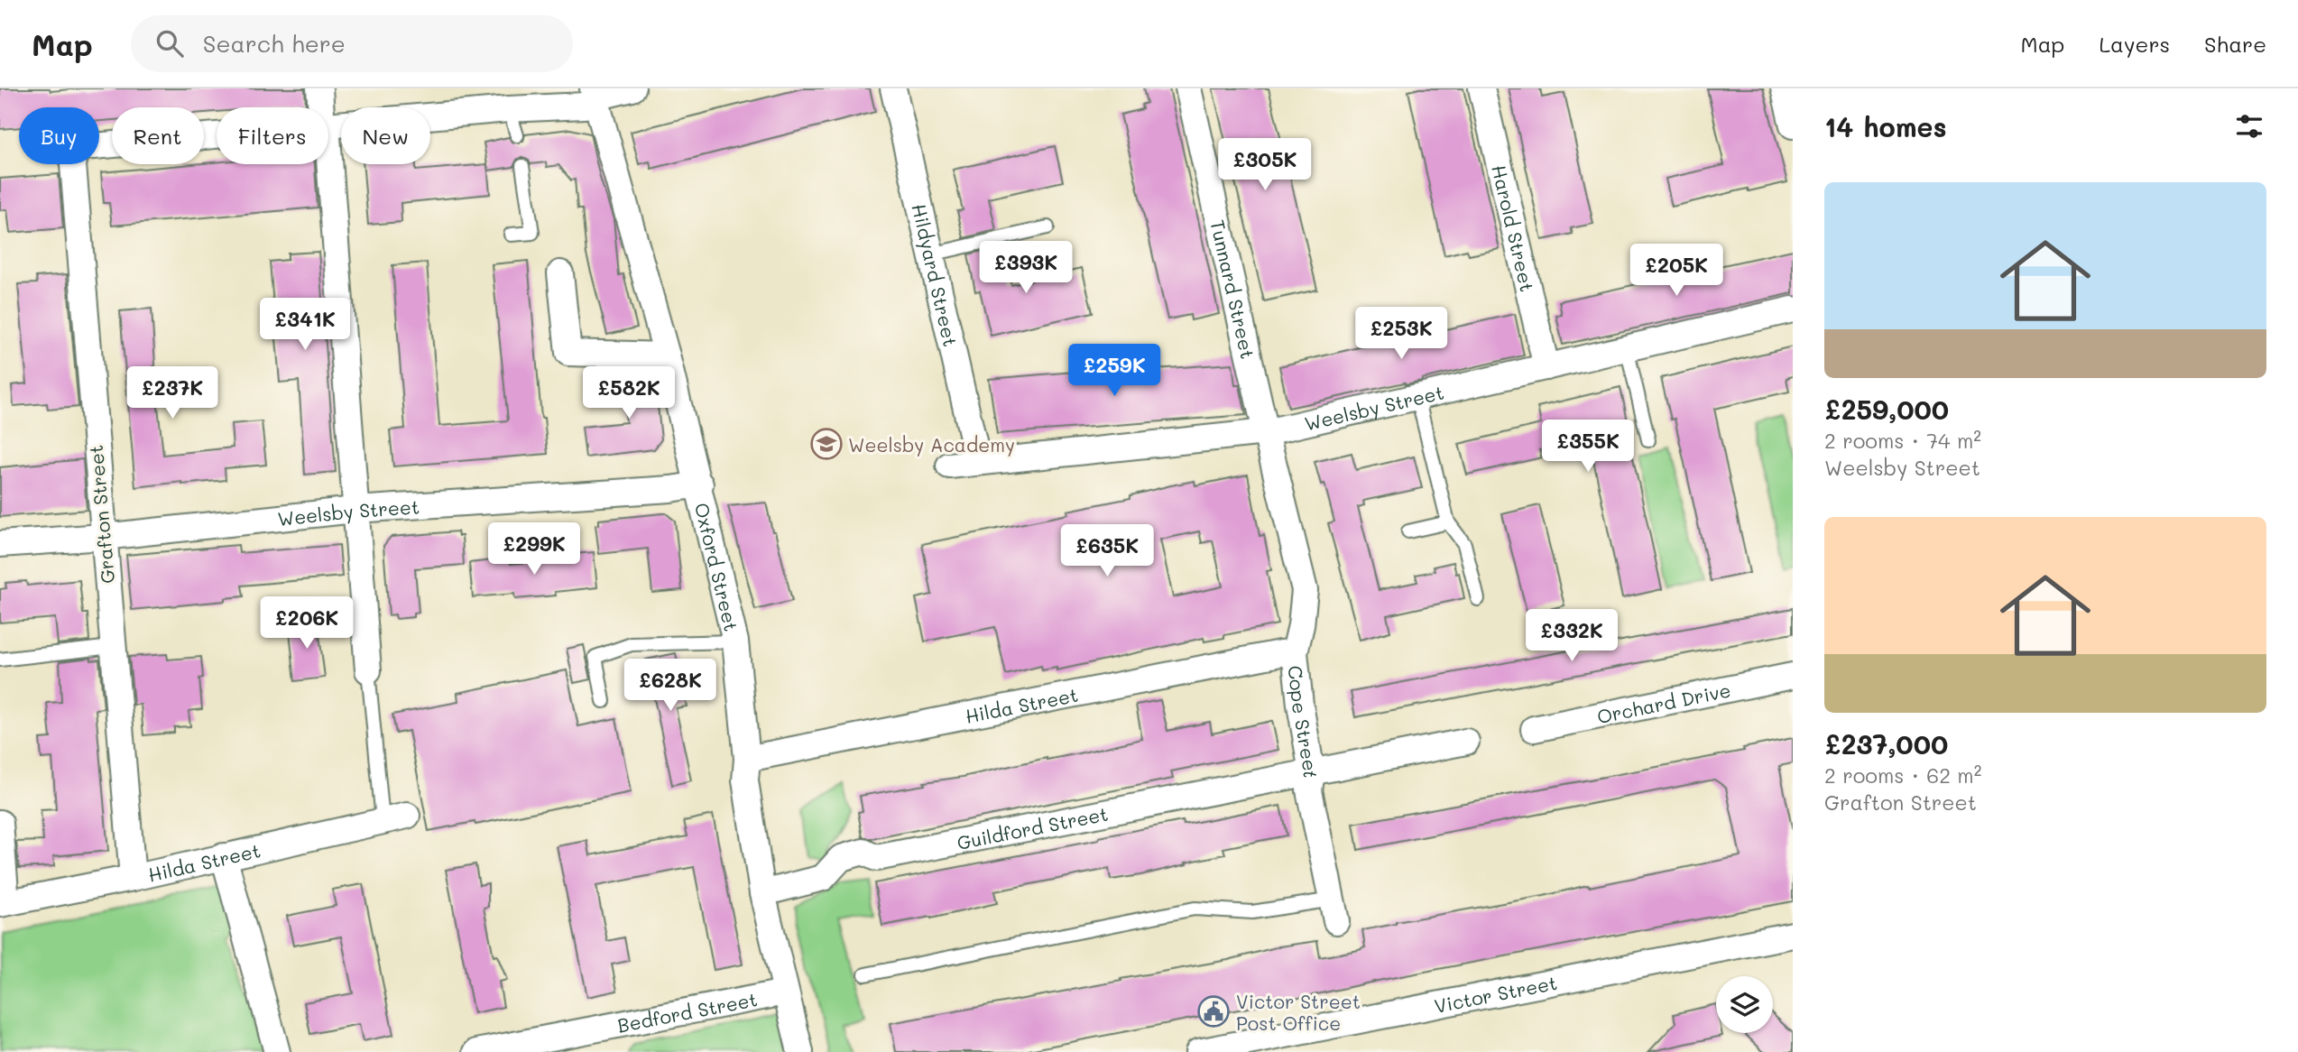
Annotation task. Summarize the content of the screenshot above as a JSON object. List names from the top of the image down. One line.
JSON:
{"streets":{"street":["Harold Street","Hildyard Street","Tunnard Street","Weelsby Street","Grafton Street","Oxford Street","Orchard Drive","Hilda Street","Cope Street","Guildford Street","Victor Street","Bedford Street"]},"crossings":[["Harold Street","Weelsby Street"],["Hildyard Street","Weelsby Street"],["Tunnard Street","Weelsby Street"],["Tunnard Street","Cope Street"],["Weelsby Street","Grafton Street"],["Weelsby Street","Oxford Street"],["Weelsby Street","Cope Street"],["Grafton Street","Hilda Street"],["Oxford Street","Hilda Street"],["Oxford Street","Guildford Street"],["Oxford Street","Bedford Street"],["Hilda Street","Cope Street"],["Cope Street","Guildford Street"]],"places":{"school or university":["Weelsby Academy"],"public building":["Victor Street Post Office"]},"page":{"header":"Map","search":"Search here","nav":["Map","Layers","Share"],"heading":"14 homes","chip":["Buy","Rent","Filters","New"],"price":["£305K","£393K","£205K","£341K","£253K","£259K","£237K","£582K","£355K","£299K","£635K","£206K","£332K","£628K"],"list":[{"name":"£259,000","note":"2 rooms · 74 m² · Weelsby Street"},{"name":"£237,000","note":"2 rooms · 62 m² · Grafton Street"}]}}
